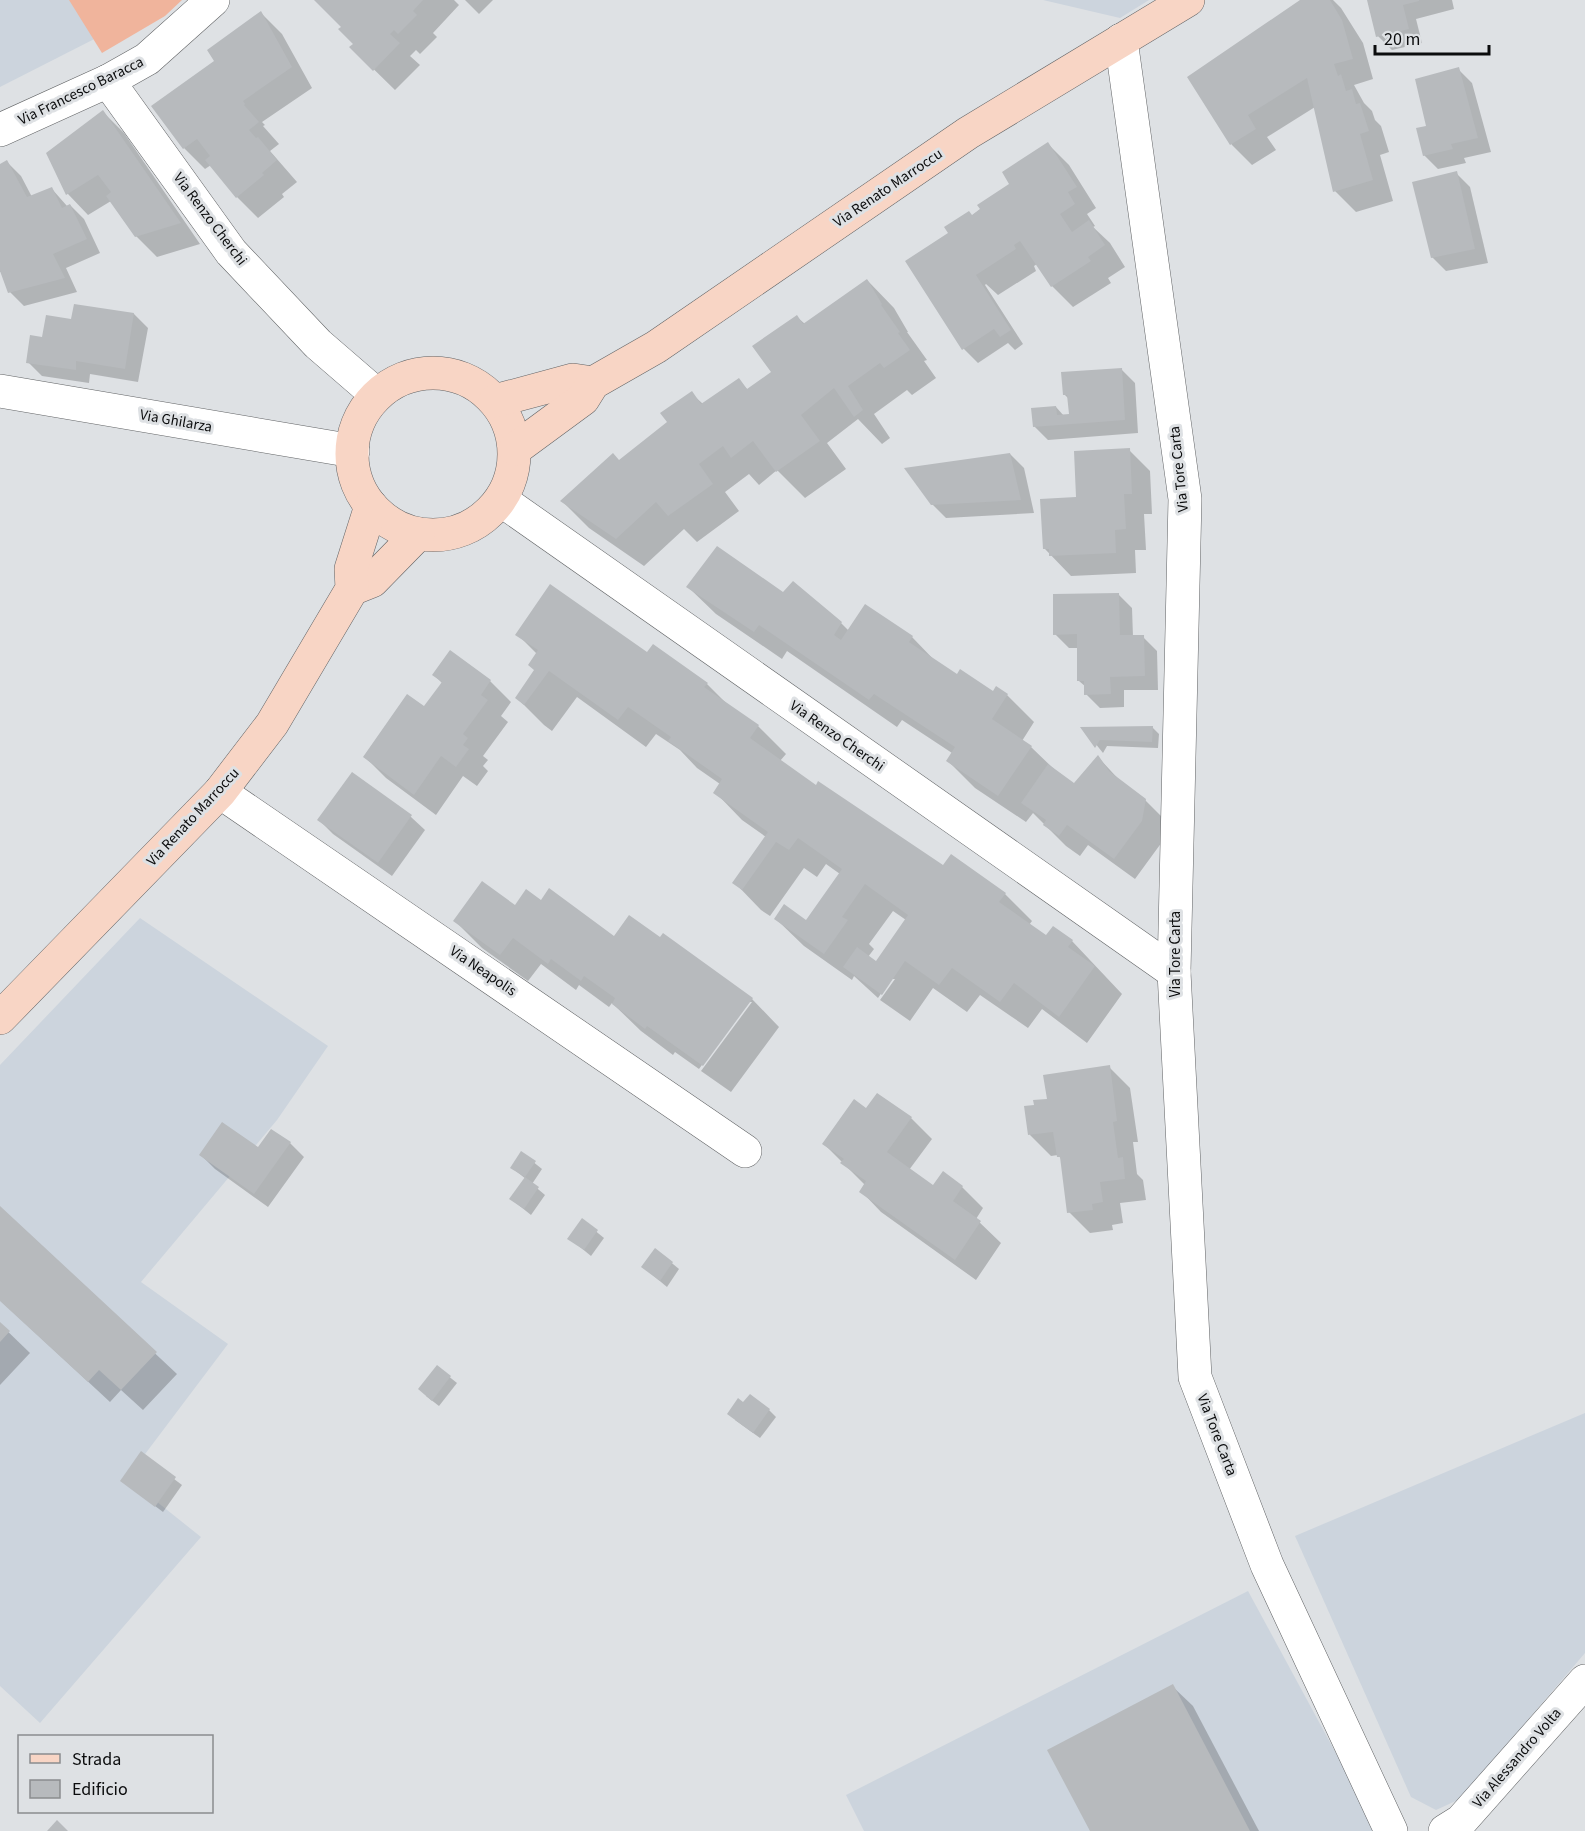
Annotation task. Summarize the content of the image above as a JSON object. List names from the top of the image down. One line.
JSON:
{"streets":{"main road":["Via Renato Marroccu"],"street":["Via Francesco Baracca","Via Renzo Cherchi","Via Ghilarza","Via Tore Carta","Via Neapolis","Via Alessandro Volta"]},"crossings":[["Via Francesco Baracca","Via Renzo Cherchi"],["Via Renato Marroccu","Via Renzo Cherchi"],["Via Renato Marroccu","Via Ghilarza"],["Via Renato Marroccu","Via Tore Carta"],["Via Renato Marroccu","Via Neapolis"],["Via Renzo Cherchi","Via Ghilarza"],["Via Renzo Cherchi","Via Tore Carta"]],"legend":["Strada","Edificio"],"scale_bar":"20 m"}
